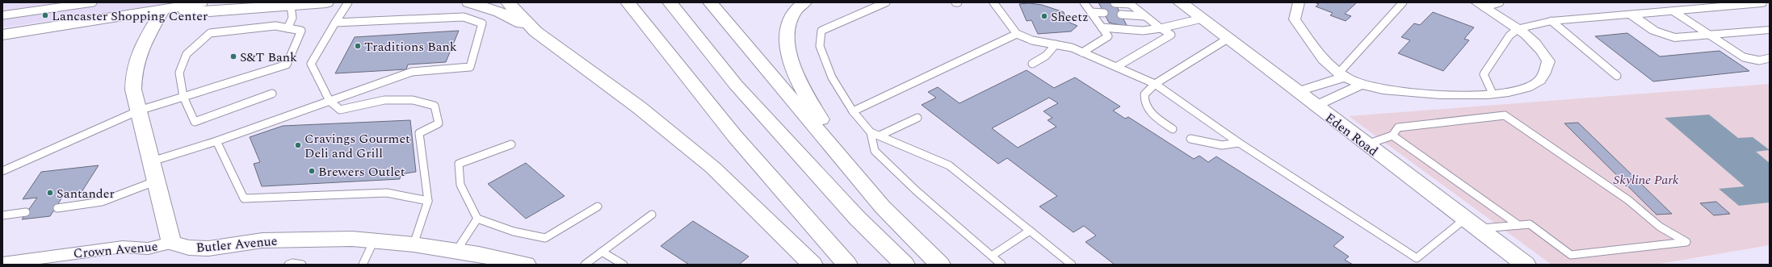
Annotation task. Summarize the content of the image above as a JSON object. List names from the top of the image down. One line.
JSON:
{"streets":{"main road":["Eden Road","Butler Avenue"],"street":["Crown Avenue"]},"crossings":[["Butler Avenue","Crown Avenue"]],"parks":["Skyline Park"],"places":["Lancaster Shopping Center","Sheetz","Traditions Bank","S&T Bank","Cravings Gourmet Deli and Grill","Brewers Outlet","Santander"]}
